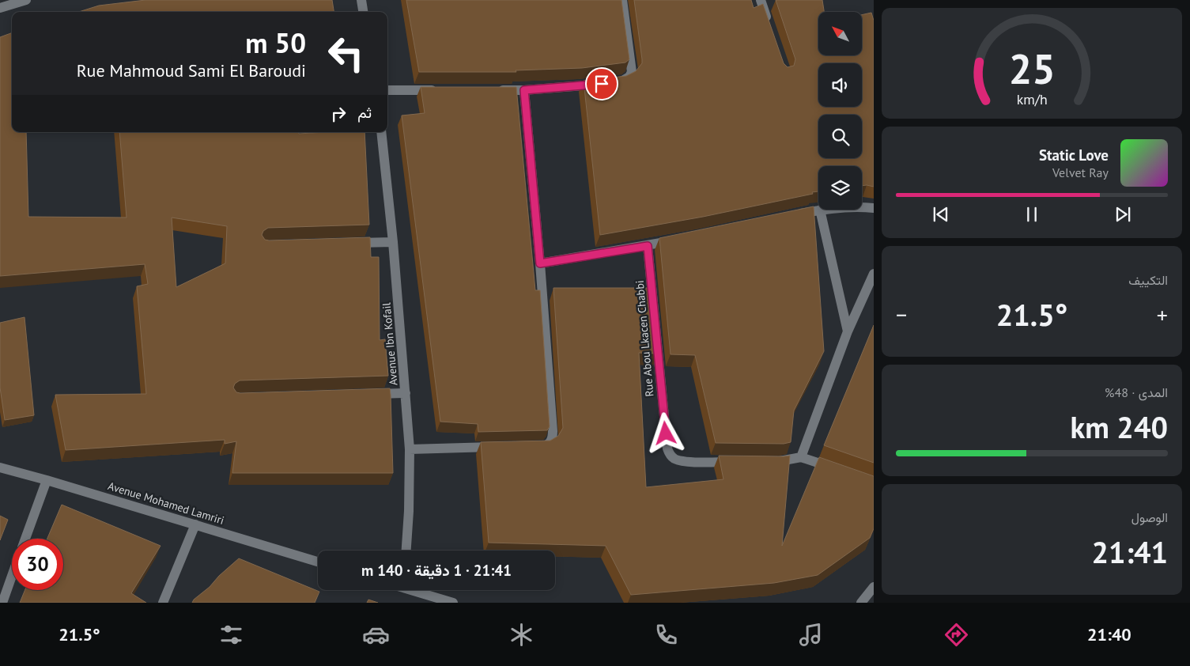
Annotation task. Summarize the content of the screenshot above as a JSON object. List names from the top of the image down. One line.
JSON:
{"streets":{"street":["Rue Abou Lkacen Chabbi","Avenue Ibn Kofail","Avenue Mohamed Lamriri"]},"north":"top left","page":{"turn":["50 m","Rue Mahmoud Sami El Baroudi"],"then":"ثم","song":["Static Love","Velvet Ray"],"tile":["التكييف",["المدى · 48%","240 km"],["الوصول","21:41"]],"heat":["−","21.5°","+"],"limit":"30","trip":"21:41 · 1 دقيقة · 140 m","tabs":["21:40","21.5°"],"gauge":["25","km/h"]}}
